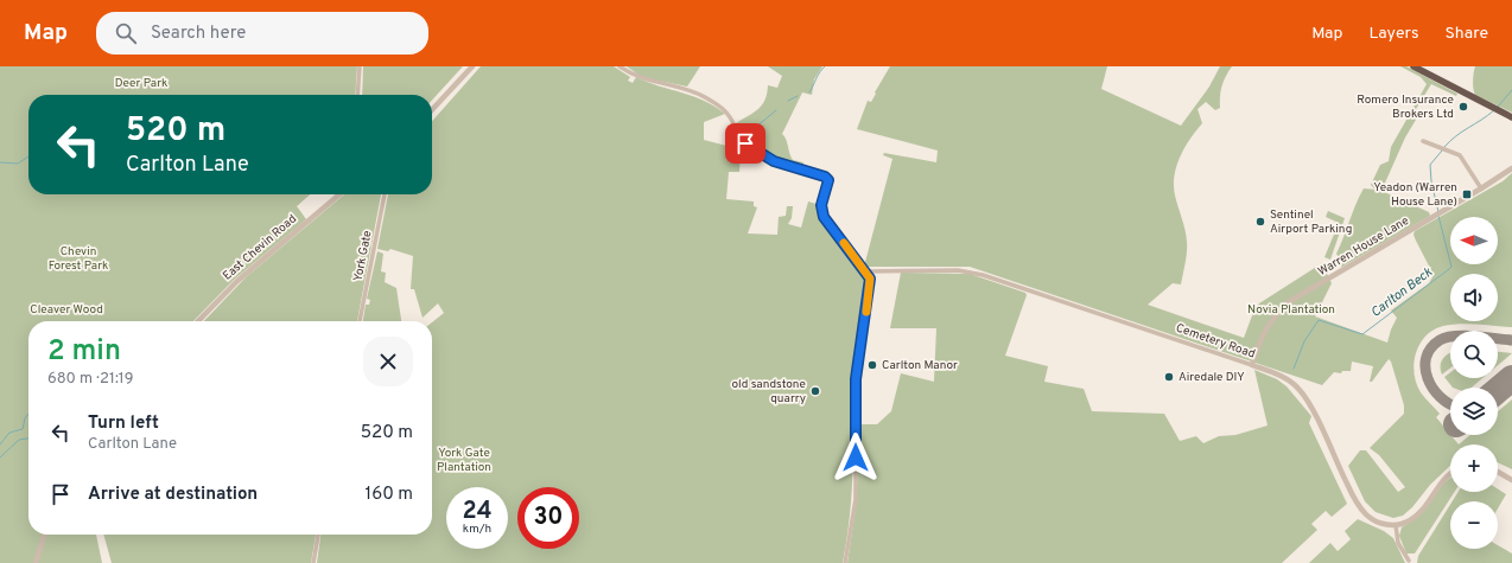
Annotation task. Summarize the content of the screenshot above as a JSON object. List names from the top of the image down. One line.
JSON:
{"streets":{"street":["Warren House Lane","East Chevin Road","York Gate","Cemetery Road"]},"crossings":[["Warren House Lane","Cemetery Road"]],"water":["Carlton Beck"],"parks":["Deer Park","Chevin Forest Park","Cleaver Wood","Novia Plantation","York Gate Plantation"],"places":{"other":["Romero Insurance Brokers Ltd","Sentinel Airport Parking","Carlton Manor","Airedale DIY","old sandstone quarry"],"transit":["Yeadon (Warren House Lane)"]},"north":"left","page":{"header":"Map","search":"Search here","nav":["Map","Layers","Share"],"turn":["520 m","Carlton Lane"],"map_buttons":["+","−"],"heading":["2 min","680 m · 21:19"],"list":[{"name":"Turn left","note":"Carlton Lane","value":"520 m"},{"name":"Arrive at destination","value":"160 m"}],"speed":"24 km/h","limit":"30"}}
